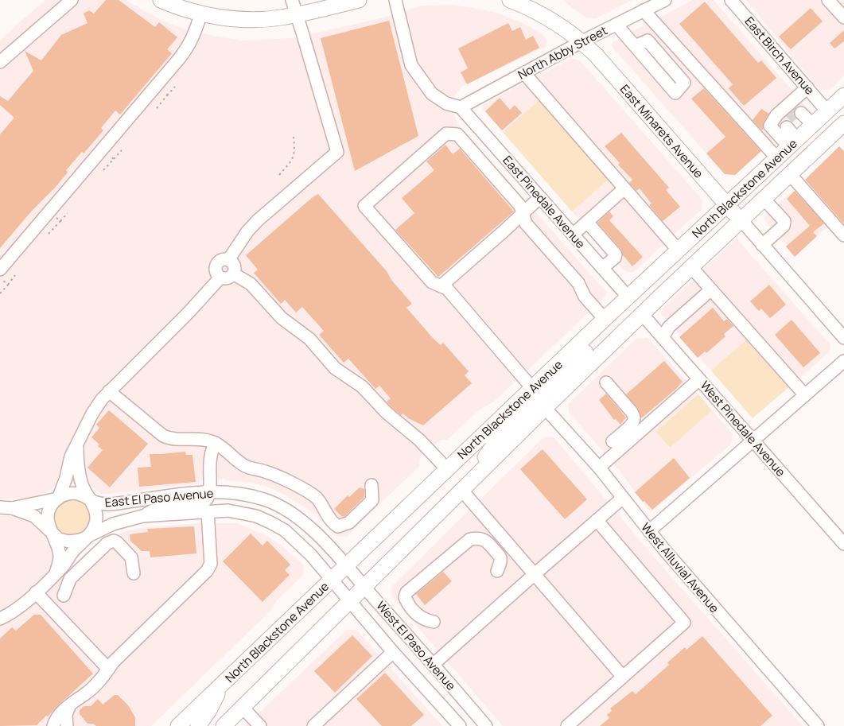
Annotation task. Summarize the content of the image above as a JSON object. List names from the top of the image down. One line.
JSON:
{"streets":{"main road":["East Minarets Avenue","North Blackstone Avenue"],"street":["North Abby Street","East Birch Avenue","East Pinedale Avenue","West Pinedale Avenue","East El Paso Avenue","West Alluvial Avenue","West El Paso Avenue"]},"crossings":[["North Abby Street","East Minarets Avenue"],["North Abby Street","East Pinedale Avenue"],["East Birch Avenue","North Blackstone Avenue"],["East Minarets Avenue","North Blackstone Avenue"],["North Blackstone Avenue","East Pinedale Avenue"],["North Blackstone Avenue","West Pinedale Avenue"],["North Blackstone Avenue","East El Paso Avenue"],["North Blackstone Avenue","West Alluvial Avenue"],["North Blackstone Avenue","West El Paso Avenue"],["East El Paso Avenue","West El Paso Avenue"]]}
